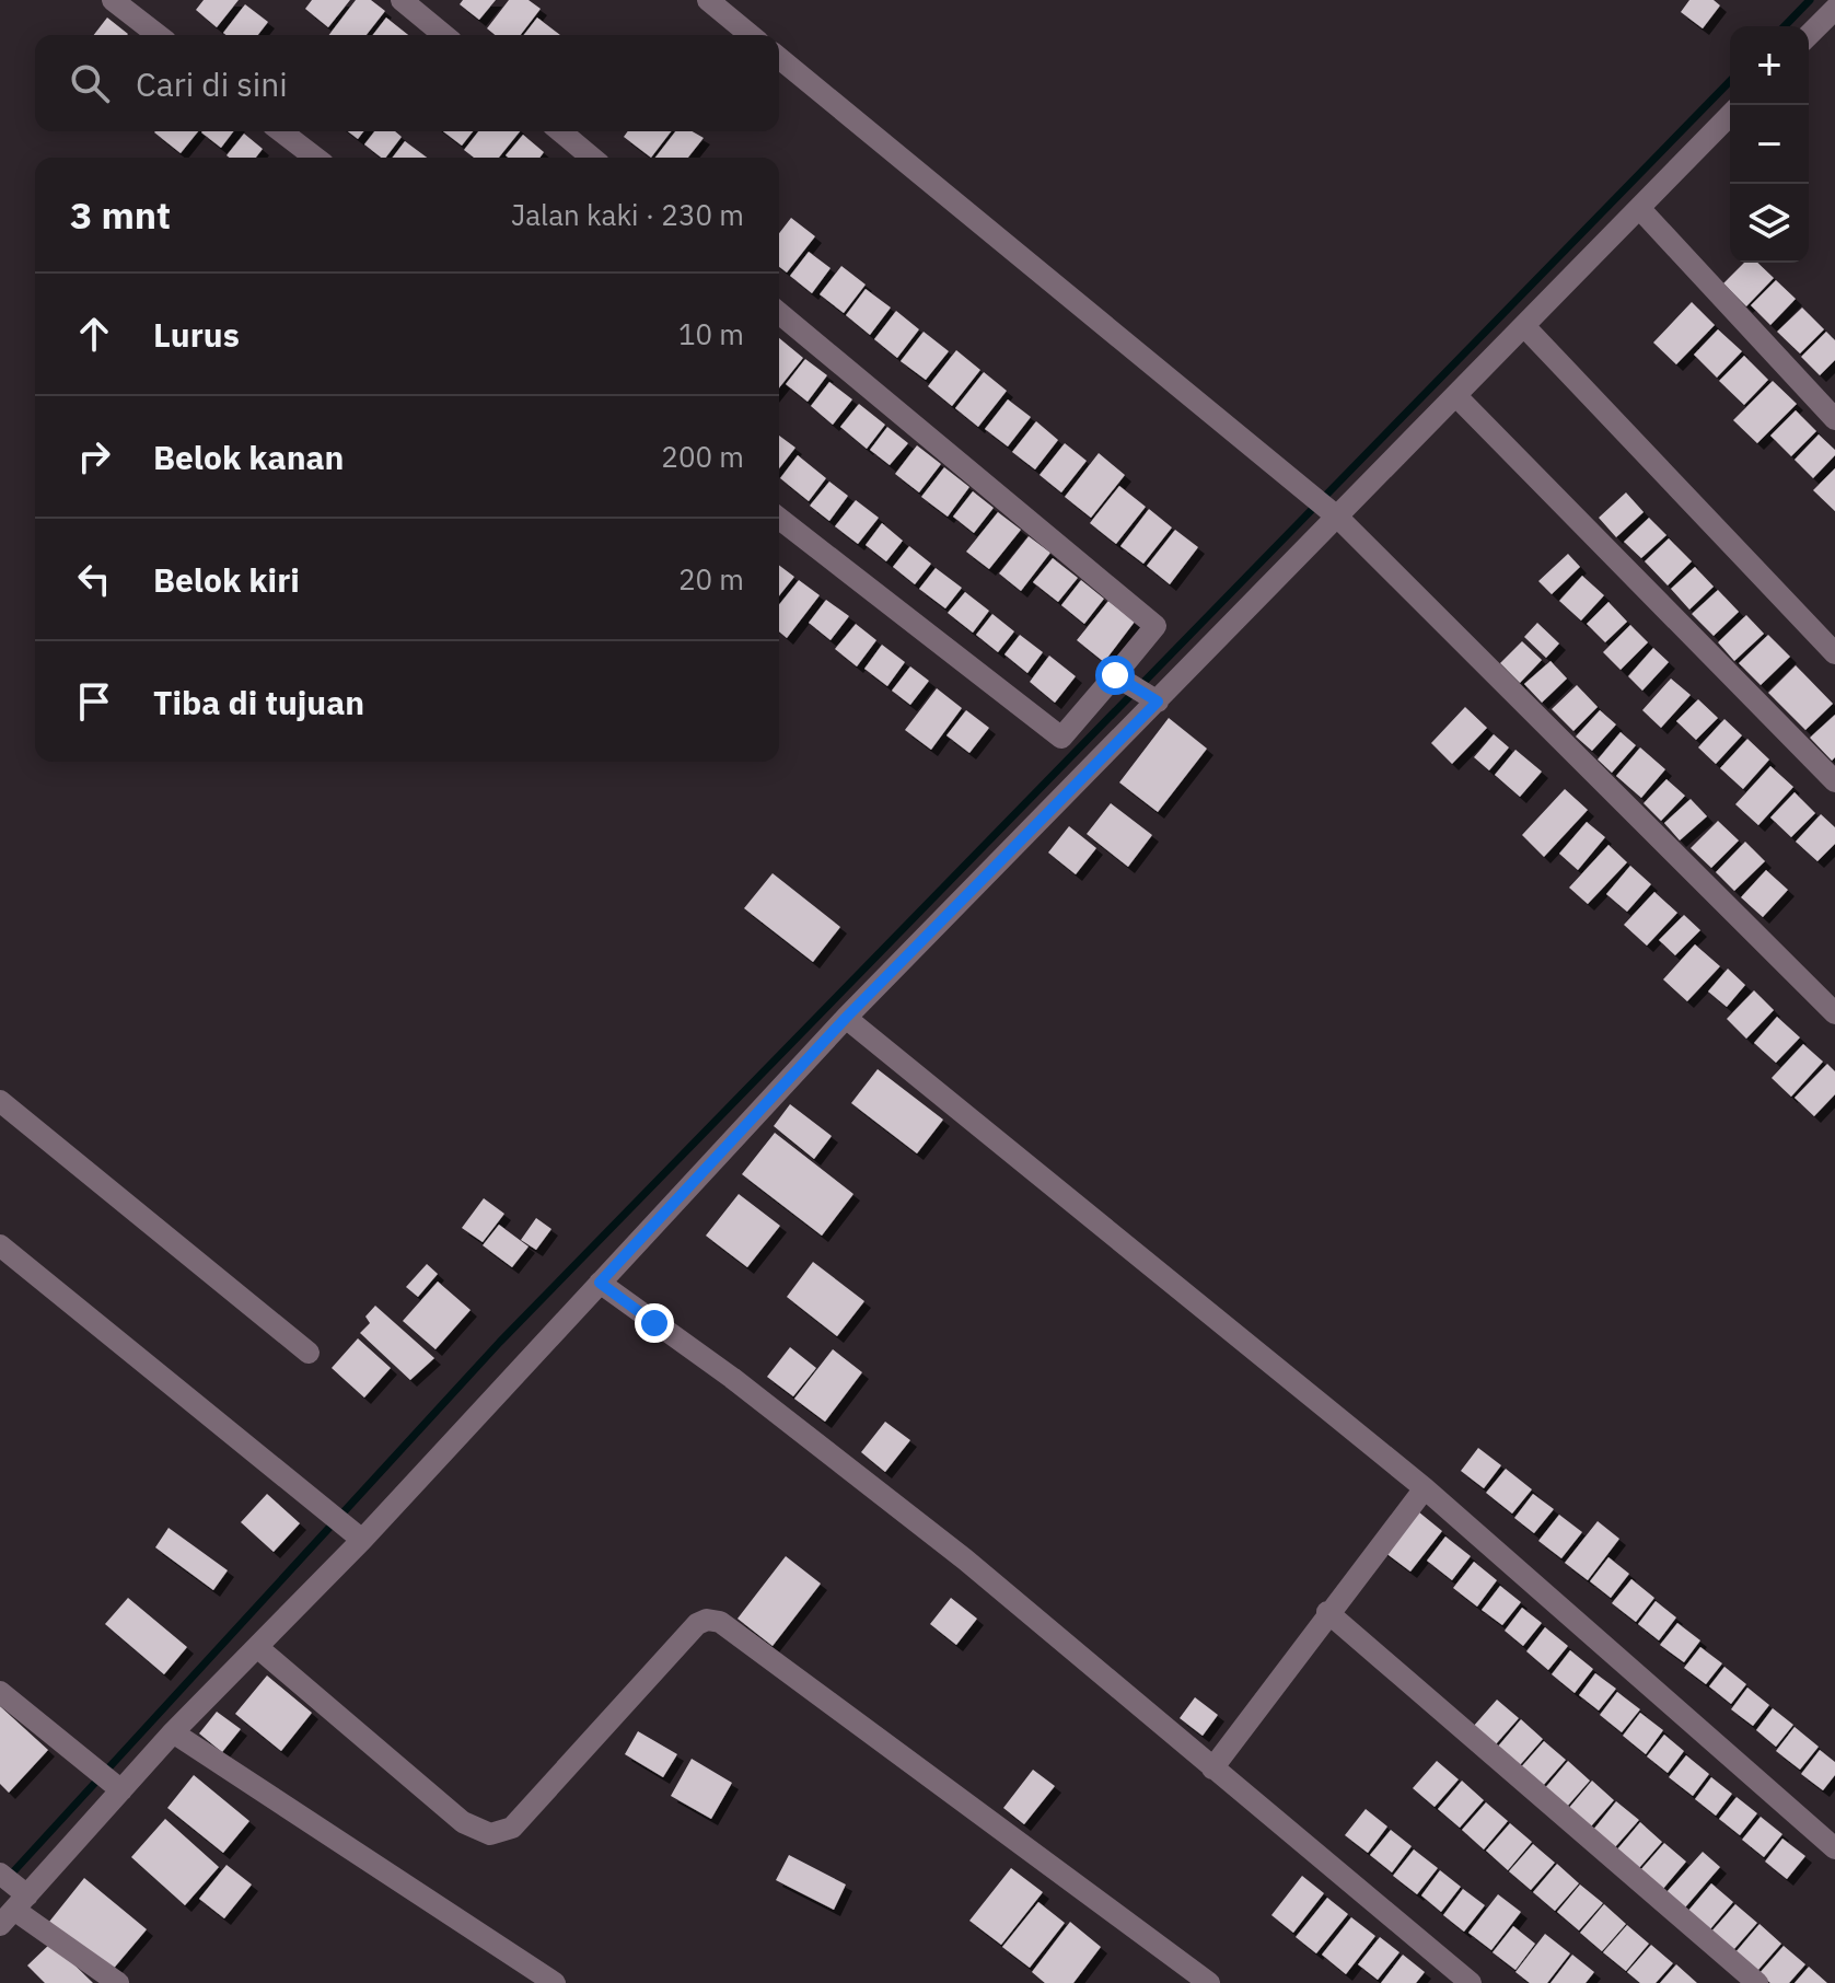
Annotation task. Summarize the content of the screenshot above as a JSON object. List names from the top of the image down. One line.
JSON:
{"page":{"map_buttons":["+","−"],"search":"Cari di sini","heading":["3 mnt","Jalan kaki · 230 m"],"list":[["Lurus","10 m"],["Belok kanan","200 m"],["Belok kiri","20 m"],"Tiba di tujuan"]}}
